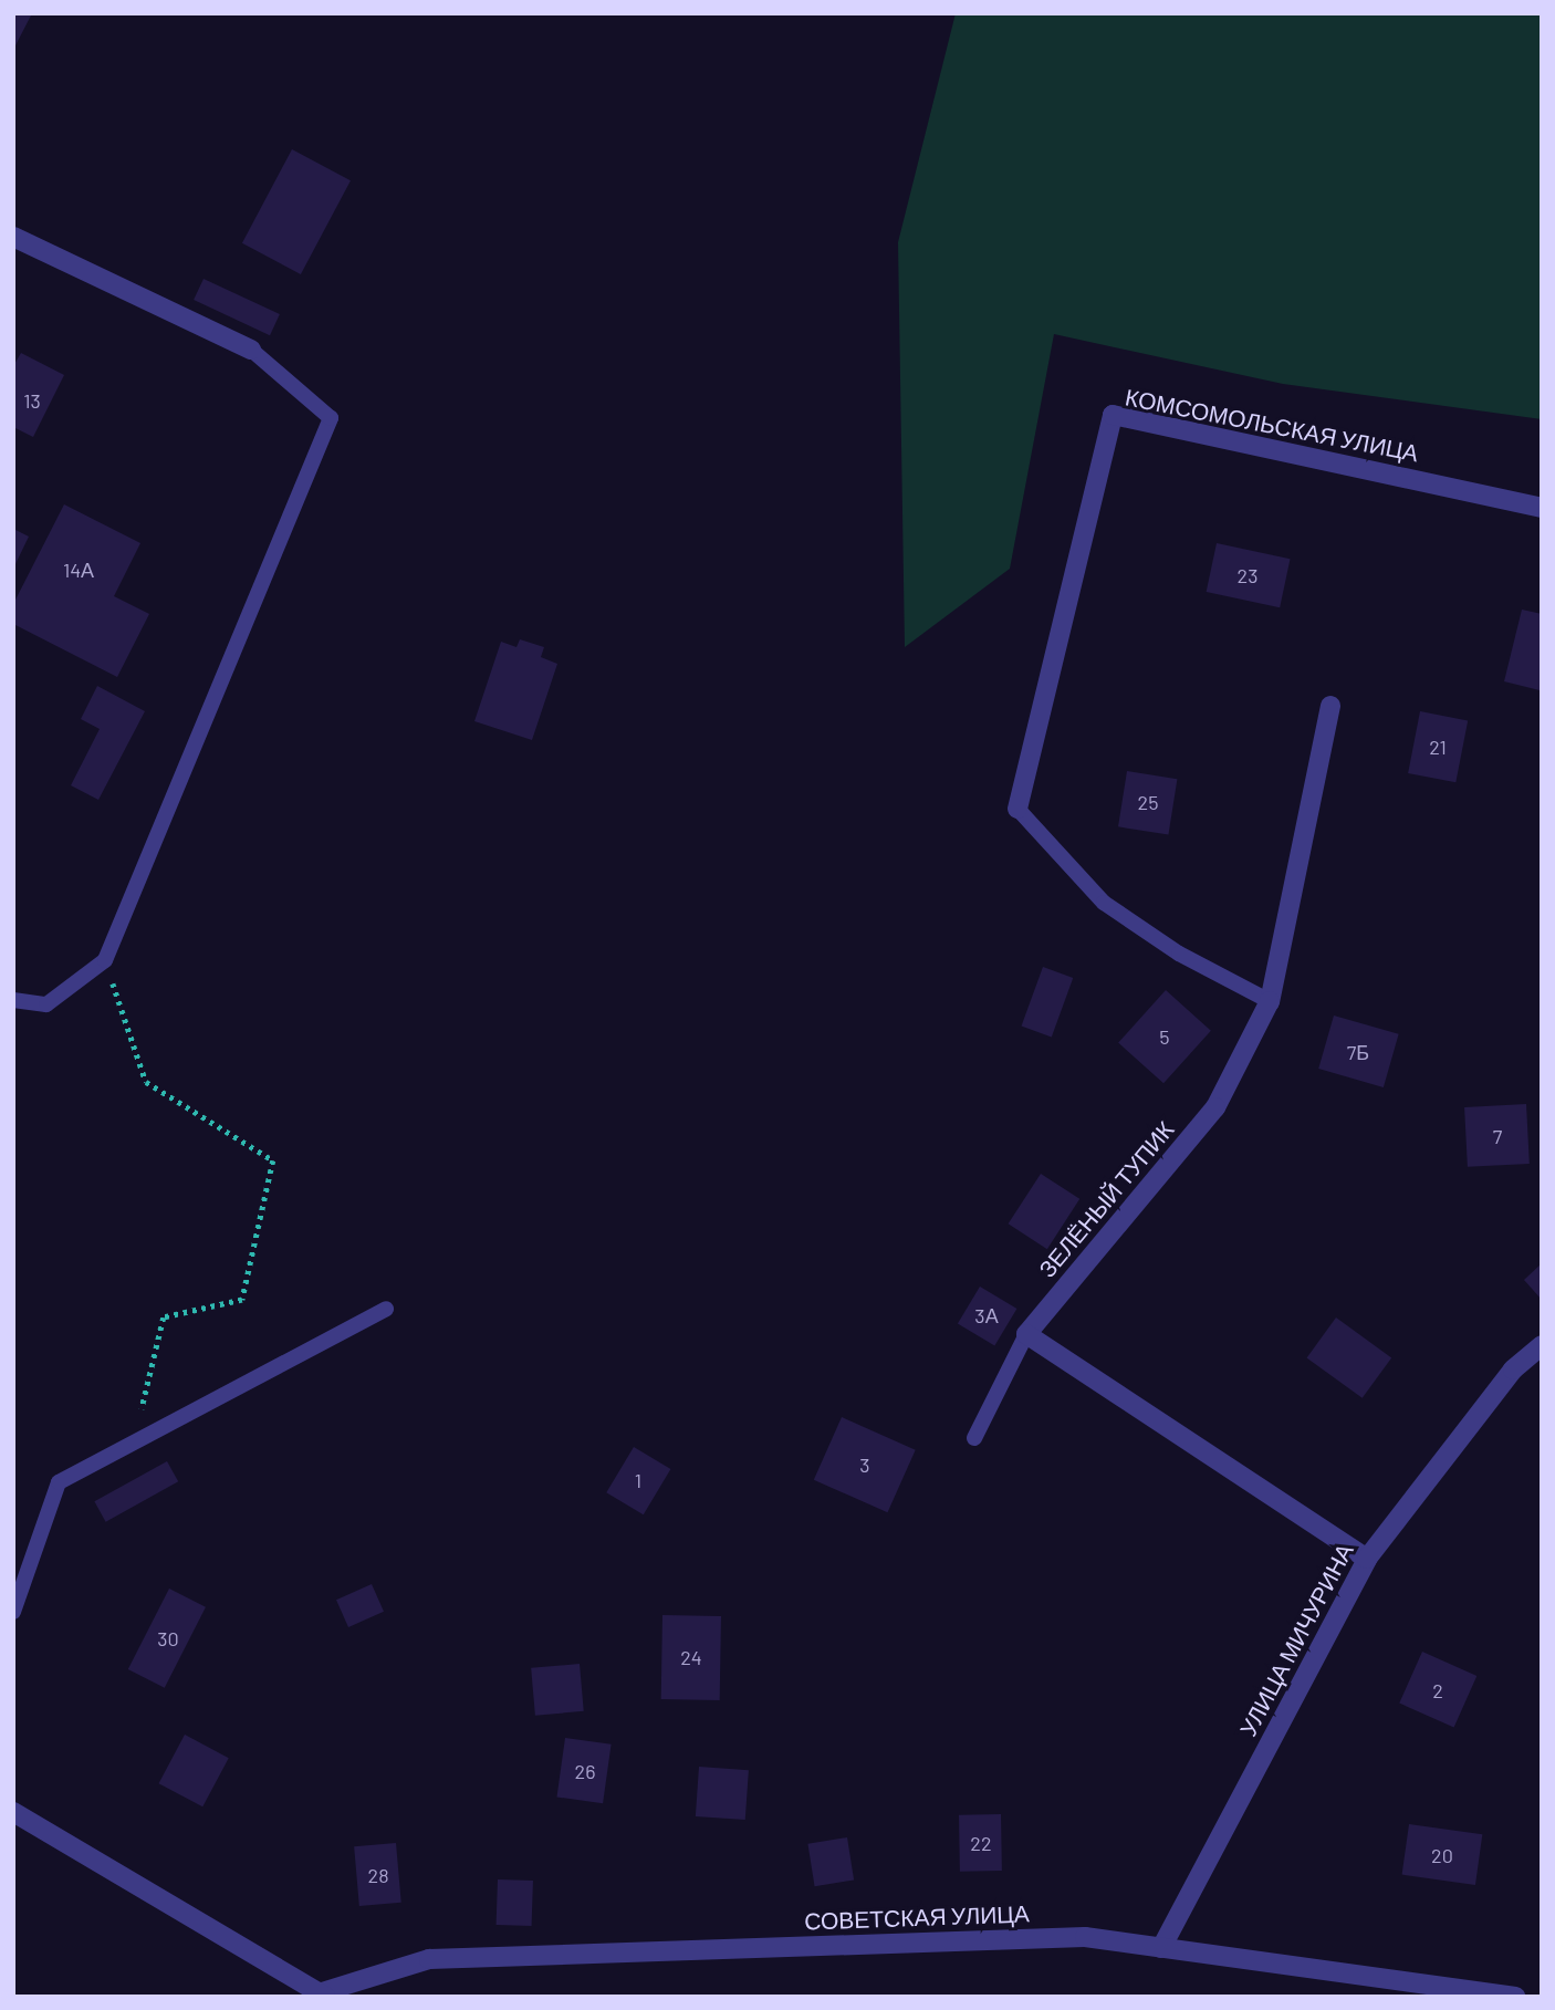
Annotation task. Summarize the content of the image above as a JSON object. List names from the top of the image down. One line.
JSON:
{"streets":{"street":["КОМСОМОЛЬСКАЯ УЛИЦА","ЗЕЛЁНЫЙ ТУПИК","УЛИЦА МИЧУРИНА","СОВЕТСКАЯ УЛИЦА"]},"crossings":[["УЛИЦА МИЧУРИНА","СОВЕТСКАЯ УЛИЦА"]],"house_numbers":["13","14А","23","21","25","5","7Б","7","3А","3","1","30","24","2","26","22","20","28"]}
